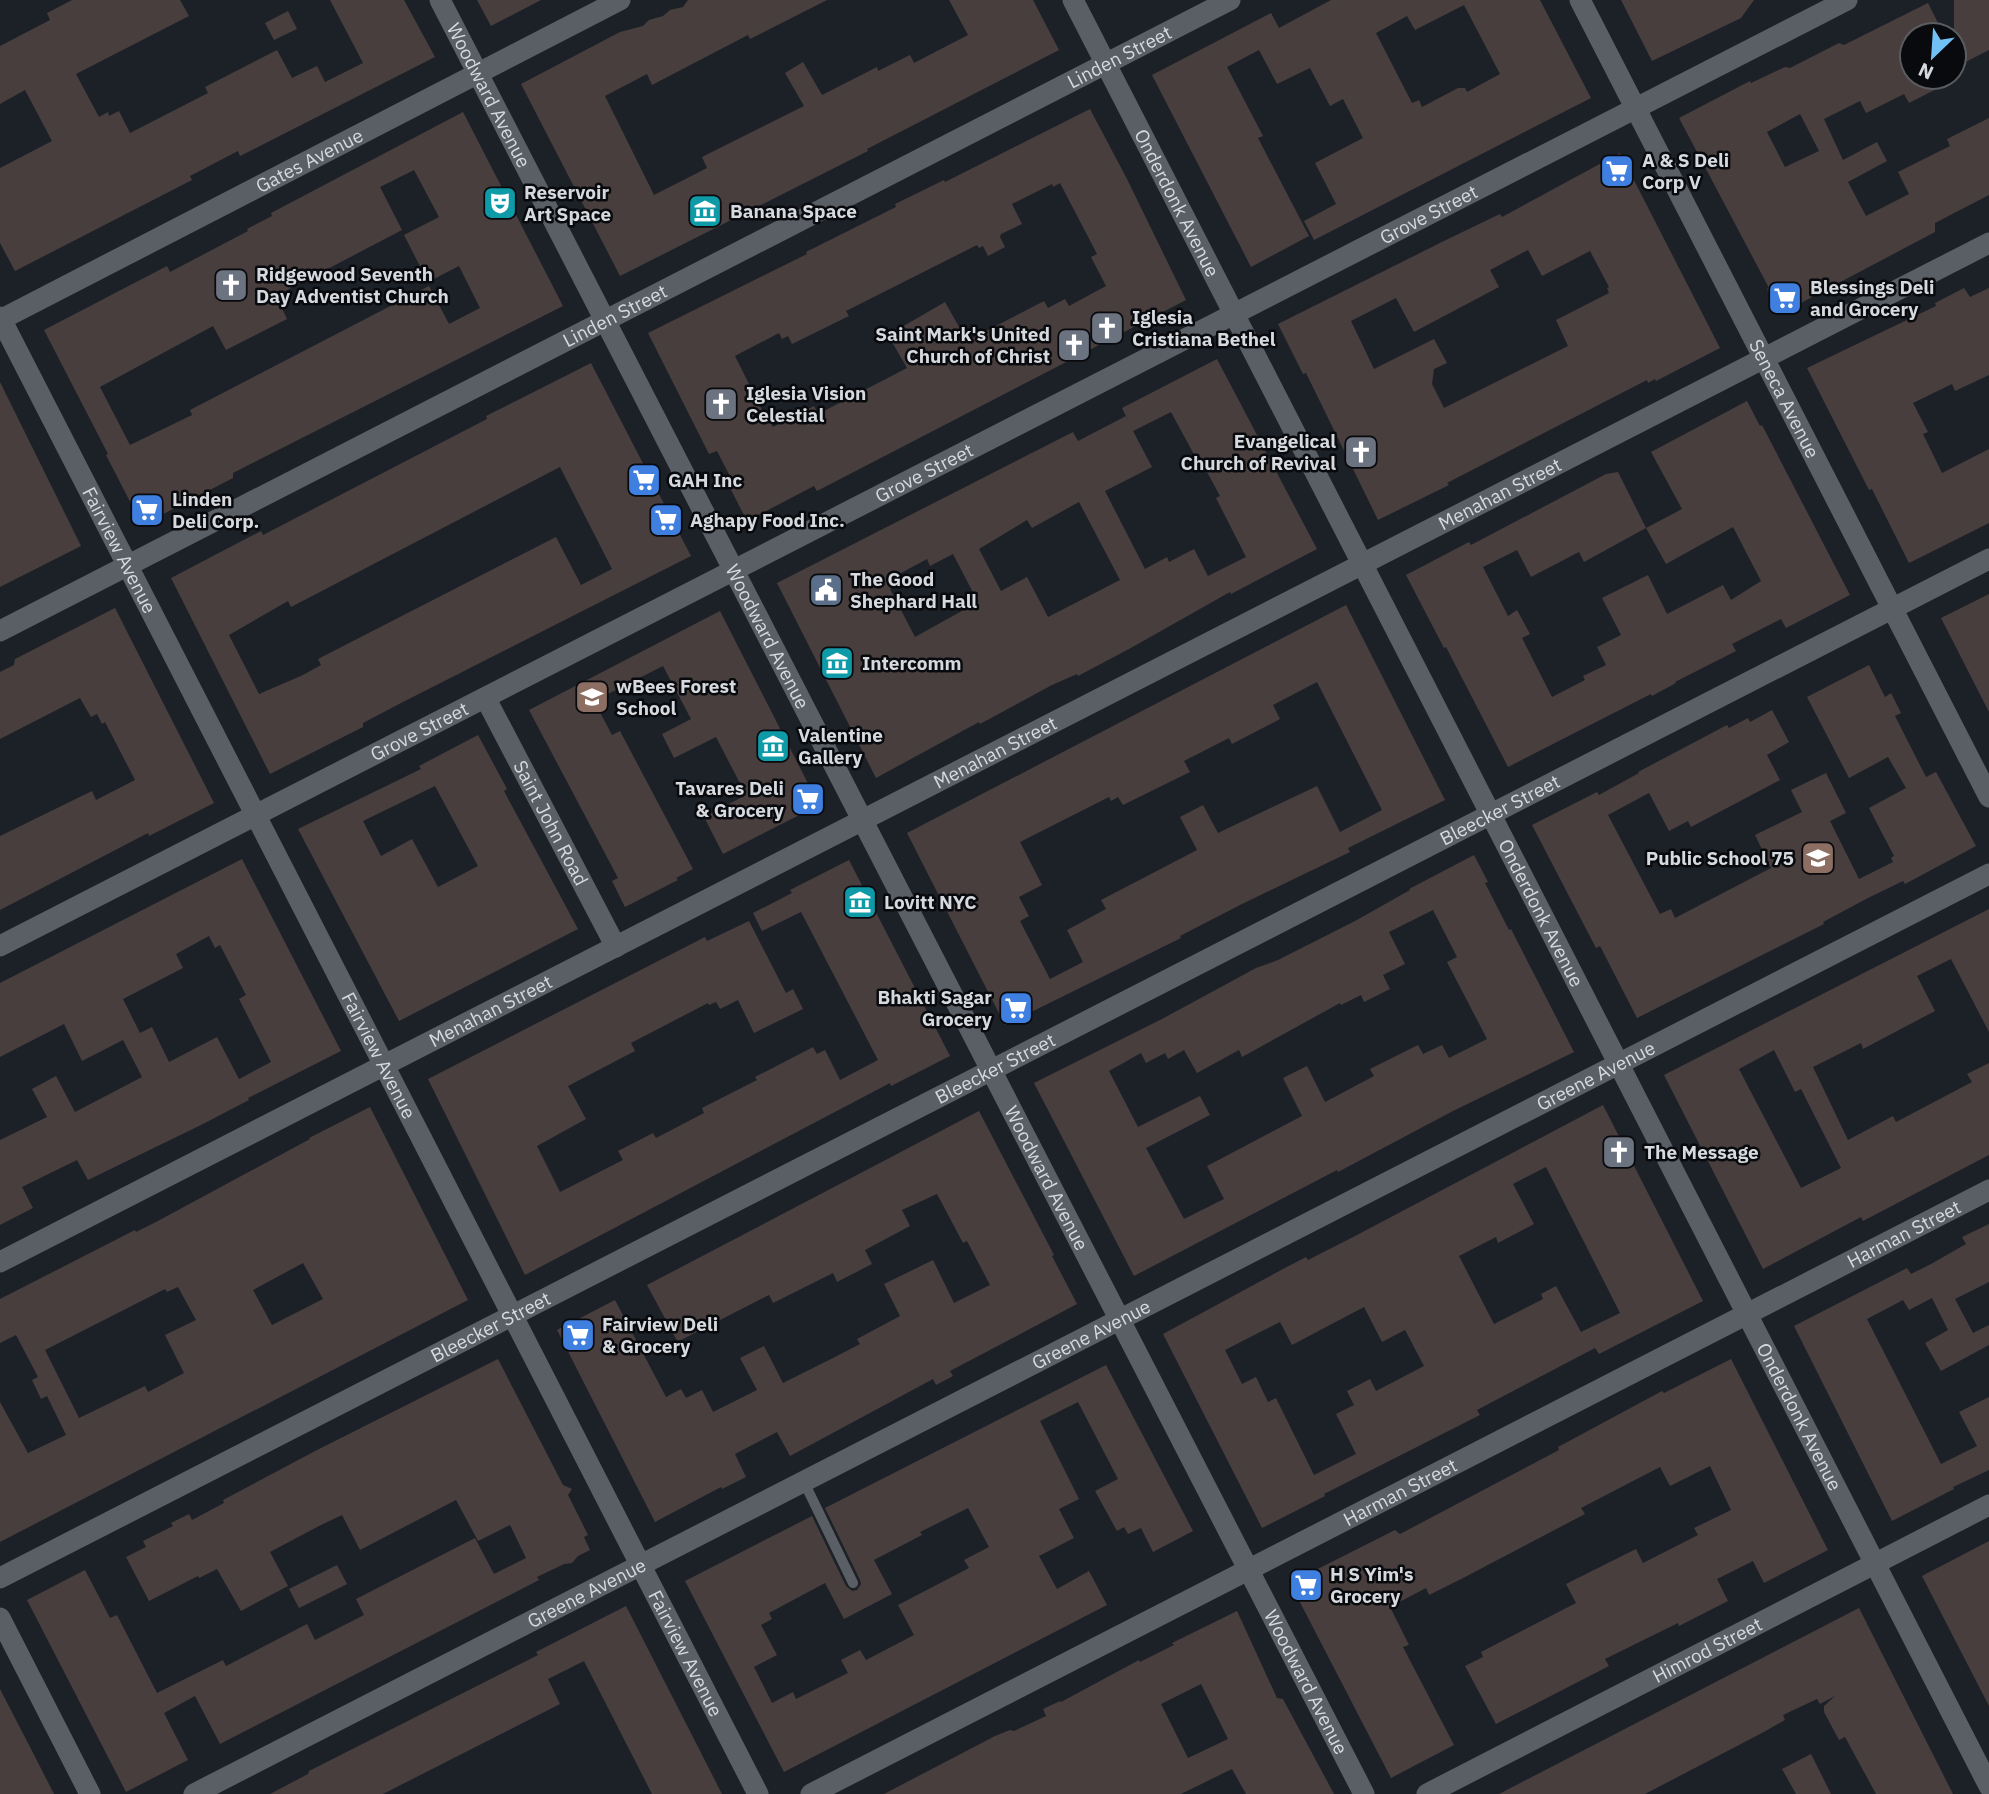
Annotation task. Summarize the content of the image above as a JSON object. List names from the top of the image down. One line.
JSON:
{"streets":{"street":["Linden Street","Woodward Avenue","Gates Avenue","Onderdonk Avenue","Grove Street","Seneca Avenue","Menahan Street","Fairview Avenue","Bleecker Street","Saint John Road","Greene Avenue","Harman Street","Himrod Street"]},"crossings":[["Linden Street","Woodward Avenue"],["Linden Street","Onderdonk Avenue"],["Linden Street","Fairview Avenue"],["Woodward Avenue","Gates Avenue"],["Woodward Avenue","Grove Street"],["Woodward Avenue","Menahan Street"],["Woodward Avenue","Bleecker Street"],["Woodward Avenue","Greene Avenue"],["Woodward Avenue","Harman Street"],["Gates Avenue","Fairview Avenue"],["Onderdonk Avenue","Grove Street"],["Onderdonk Avenue","Menahan Street"],["Onderdonk Avenue","Bleecker Street"],["Onderdonk Avenue","Greene Avenue"],["Onderdonk Avenue","Harman Street"],["Onderdonk Avenue","Himrod Street"],["Grove Street","Seneca Avenue"],["Grove Street","Fairview Avenue"],["Grove Street","Saint John Road"],["Seneca Avenue","Menahan Street"],["Seneca Avenue","Bleecker Street"],["Menahan Street","Fairview Avenue"],["Menahan Street","Saint John Road"],["Fairview Avenue","Bleecker Street"],["Fairview Avenue","Greene Avenue"]],"places":{"supermarket":["A & S Deli Corp V","Blessings Deli and Grocery","GAH Inc","Linden Deli Corp.","Aghapy Food Inc.","Tavares Deli & Grocery","Bhakti Sagar Grocery","Fairview Deli & Grocery","H S Yim's Grocery"],"theatre":["Reservoir Art Space"],"museum":["Banana Space","Intercomm","Valentine Gallery","Lovitt NYC"],"church":["Ridgewood Seventh Day Adventist Church","Iglesia Cristiana Bethel","Saint Mark's United Church of Christ","Iglesia Vision Celestial","Evangelical Church of Revival","The Message"],"public building":["The Good Shephard Hall"],"school or university":["wBees Forest School","Public School 75"]},"north":"bottom left"}
